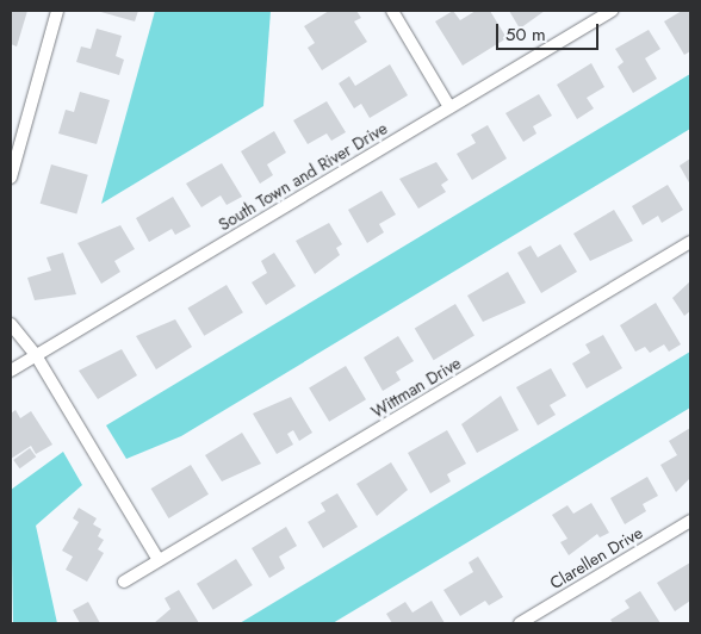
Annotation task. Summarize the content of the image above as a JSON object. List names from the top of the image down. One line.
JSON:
{"streets":{"street":["South Town and River Drive","Wittman Drive","Clarellen Drive"]},"scale_bar":"50 m"}
